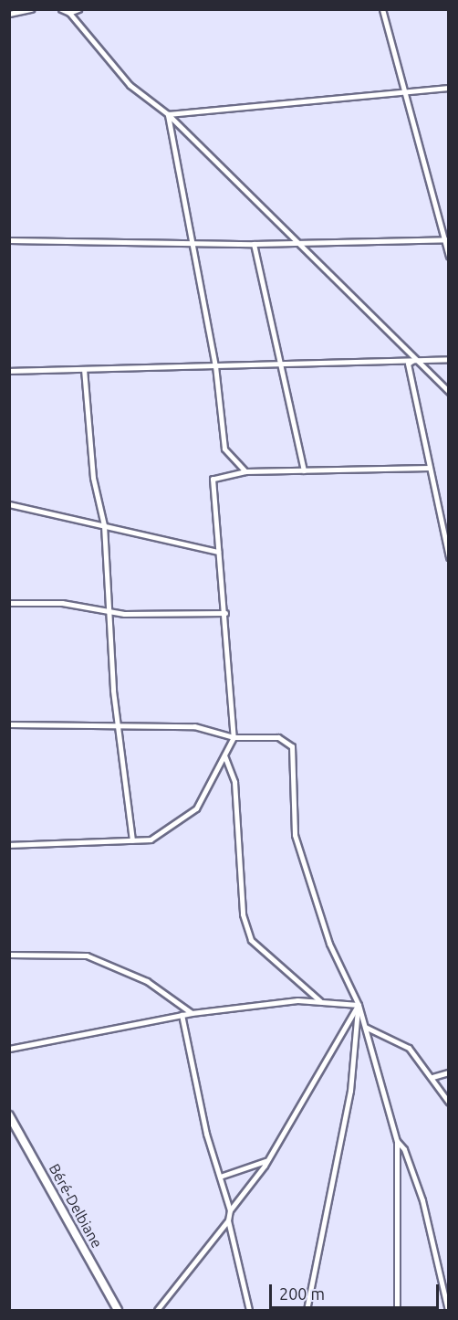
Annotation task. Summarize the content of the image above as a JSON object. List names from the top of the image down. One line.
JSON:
{"streets":{"street":["Béré-Delbiane"]},"scale_bar":"200 m"}
